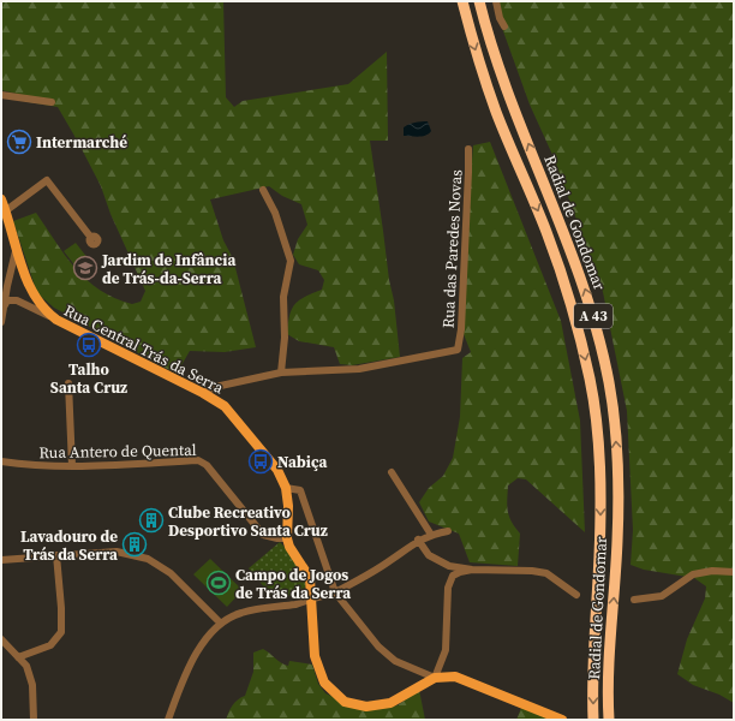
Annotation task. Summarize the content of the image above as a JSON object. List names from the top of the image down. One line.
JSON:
{"streets":{"highway":["Radial de Gondomar","A 43"],"main road":["Rua Central Trás da Serra"],"street":["Rua das Paredes Novas","Rua Antero de Quental"]},"crossings":[["Rua das Paredes Novas","Rua Central Trás da Serra"]],"places":{"supermarket":["Intermarché"],"school or university":["Jardim de Infância de Trás-da-Serra"],"bus stop":["Talho Santa Cruz","Nabiça"],"building":["Clube Recreativo Desportivo Santa Cruz","Lavadouro de Trás da Serra"],"sports":["Campo de Jogos de Trás da Serra"]}}
